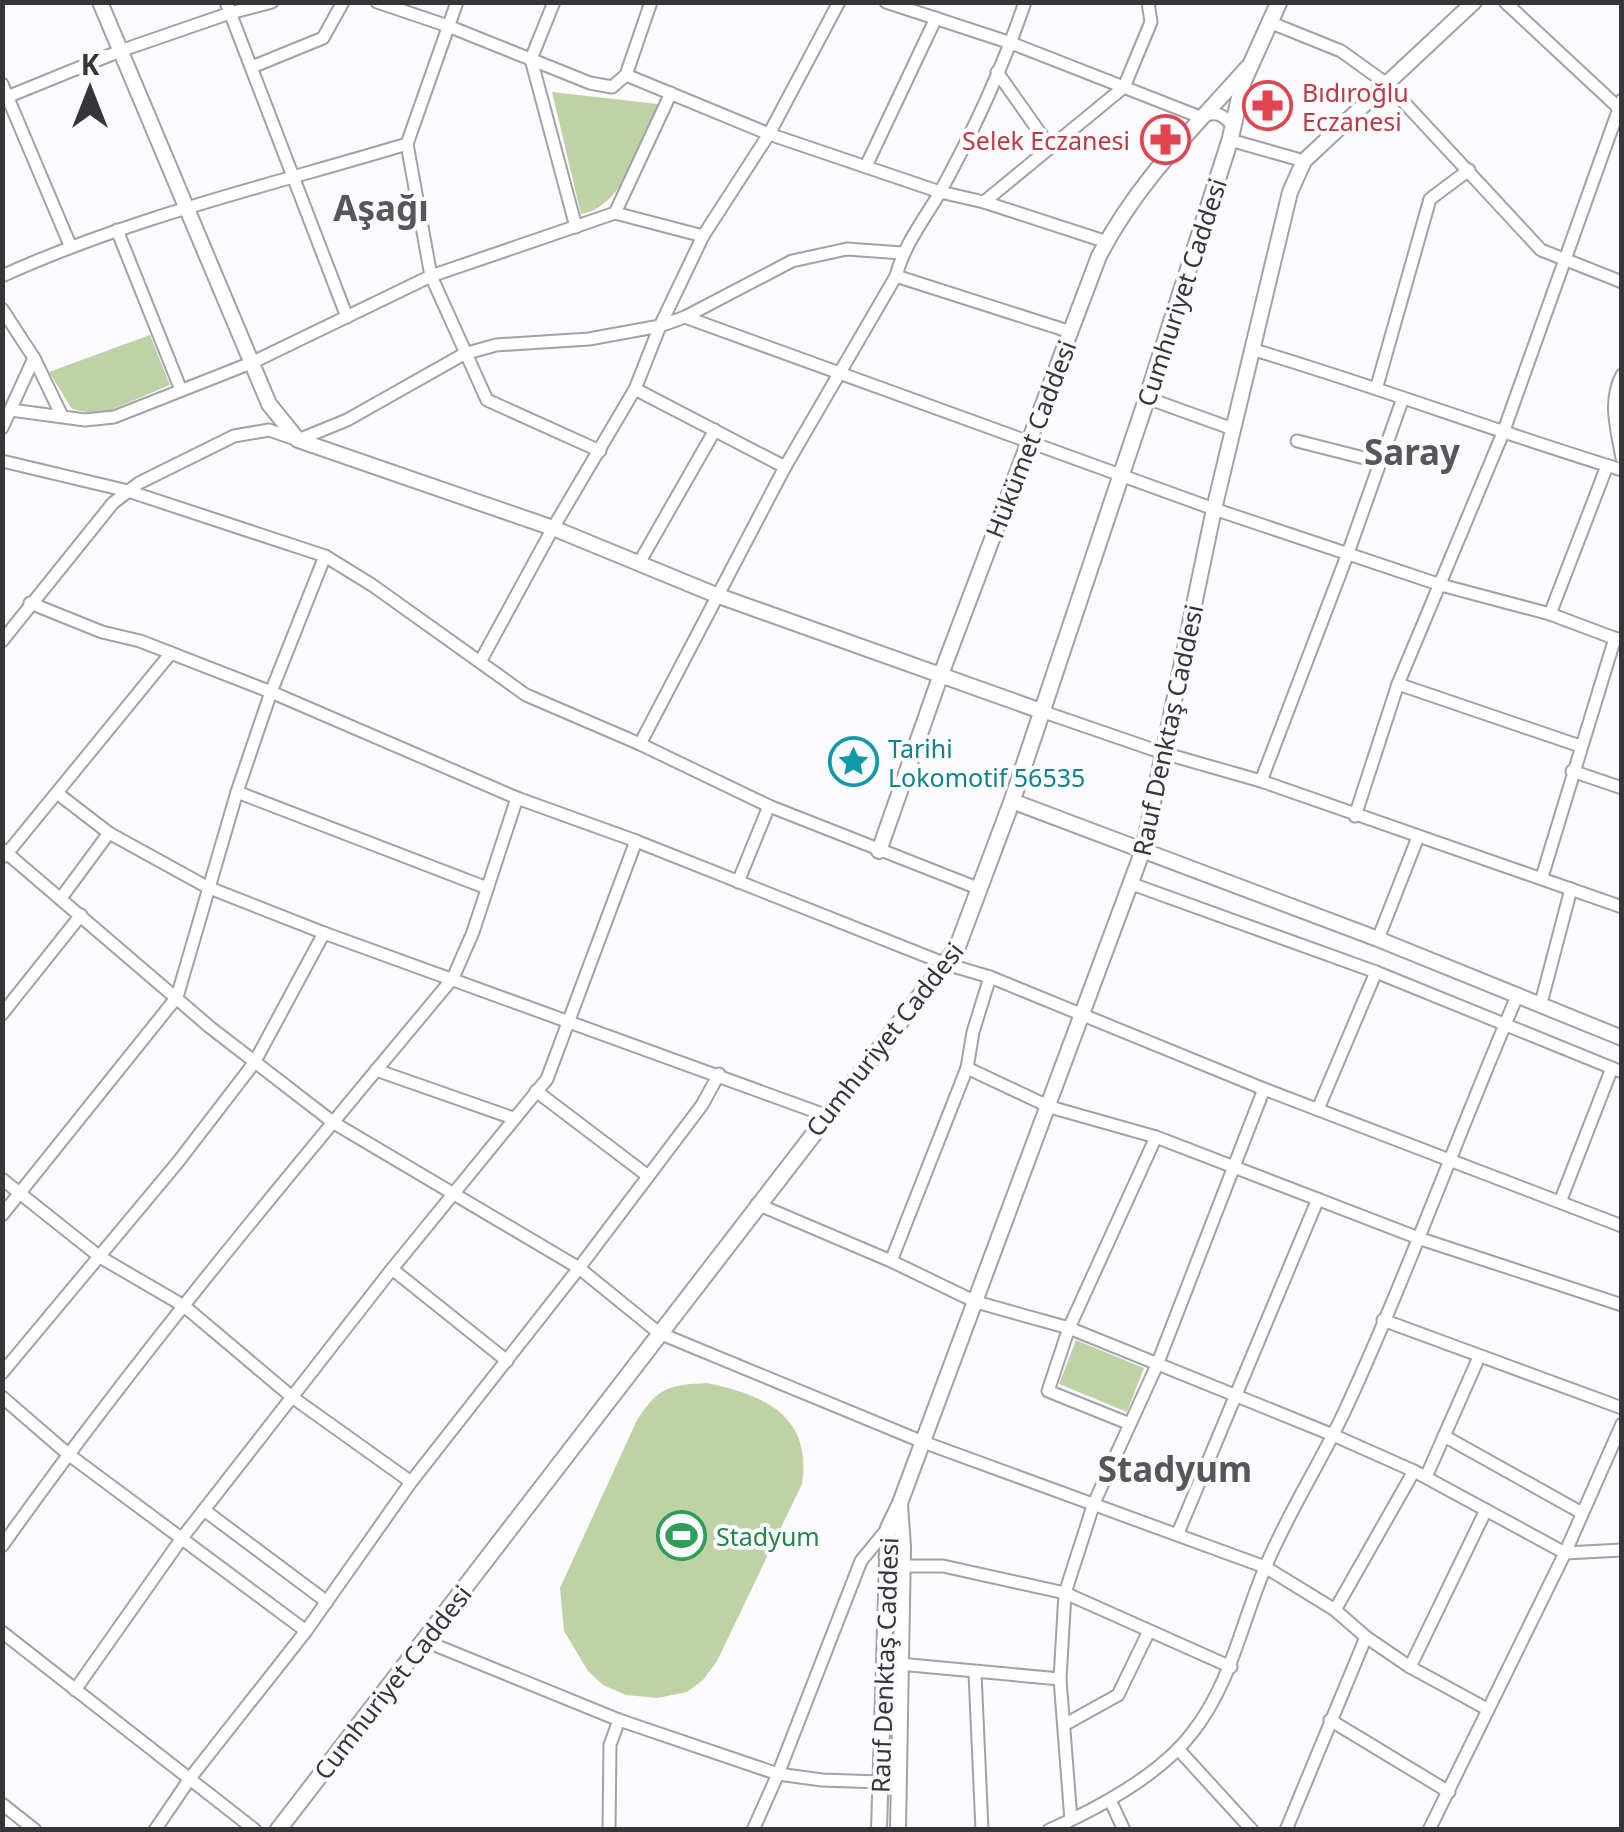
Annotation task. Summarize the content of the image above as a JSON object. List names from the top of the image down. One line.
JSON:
{"streets":{"main road":["Cumhuriyet Caddesi"],"street":["Hükümet Caddesi","Rauf Denktaş Caddesi"]},"crossings":[["Cumhuriyet Caddesi","Hükümet Caddesi"]],"districts":["Aşağı","Saray","Stadyum"],"places":{"pharmacy":["Bıdıroğlu Eczanesi","Selek Eczanesi"],"place":["Tarihi Lokomotif 56535"],"sports":["Stadyum"]},"north":"top"}
